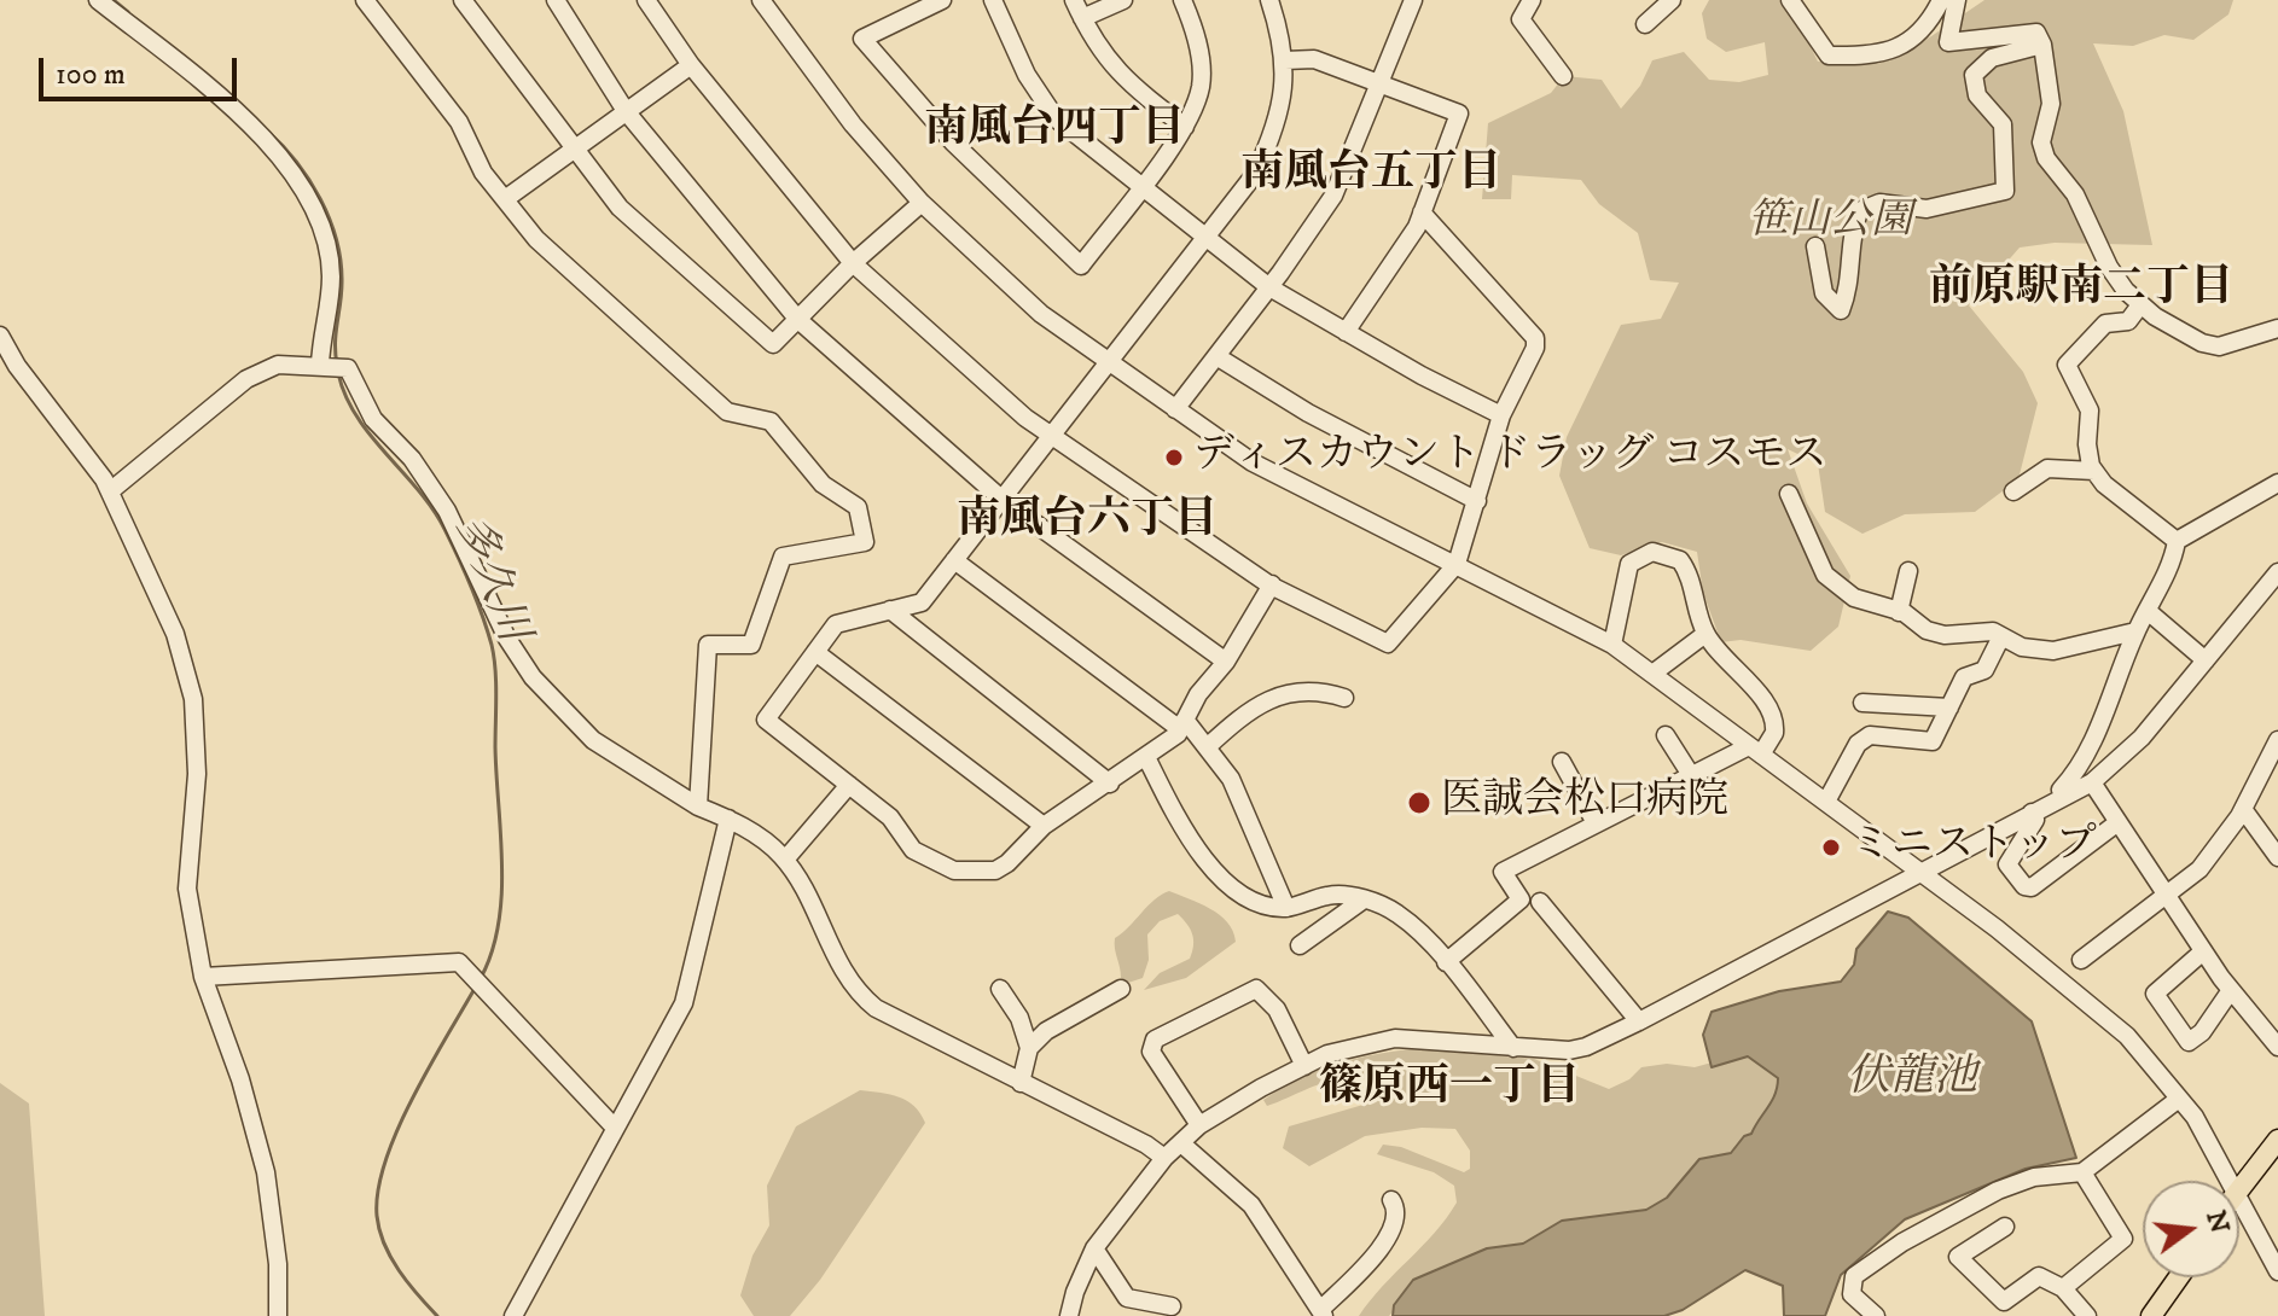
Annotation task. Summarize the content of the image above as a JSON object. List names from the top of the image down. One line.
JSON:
{"districts":["南風台四丁目","南風台五丁目","前原駅南二丁目","南風台六丁目","篠原西一丁目"],"water":["多久川","伏龍池"],"parks":["笹山公園"],"places":["ディスカウント ドラッグ コスモス","医誠会松口病院","ミニストップ"],"scale_bar":"100 m","north":"right"}
